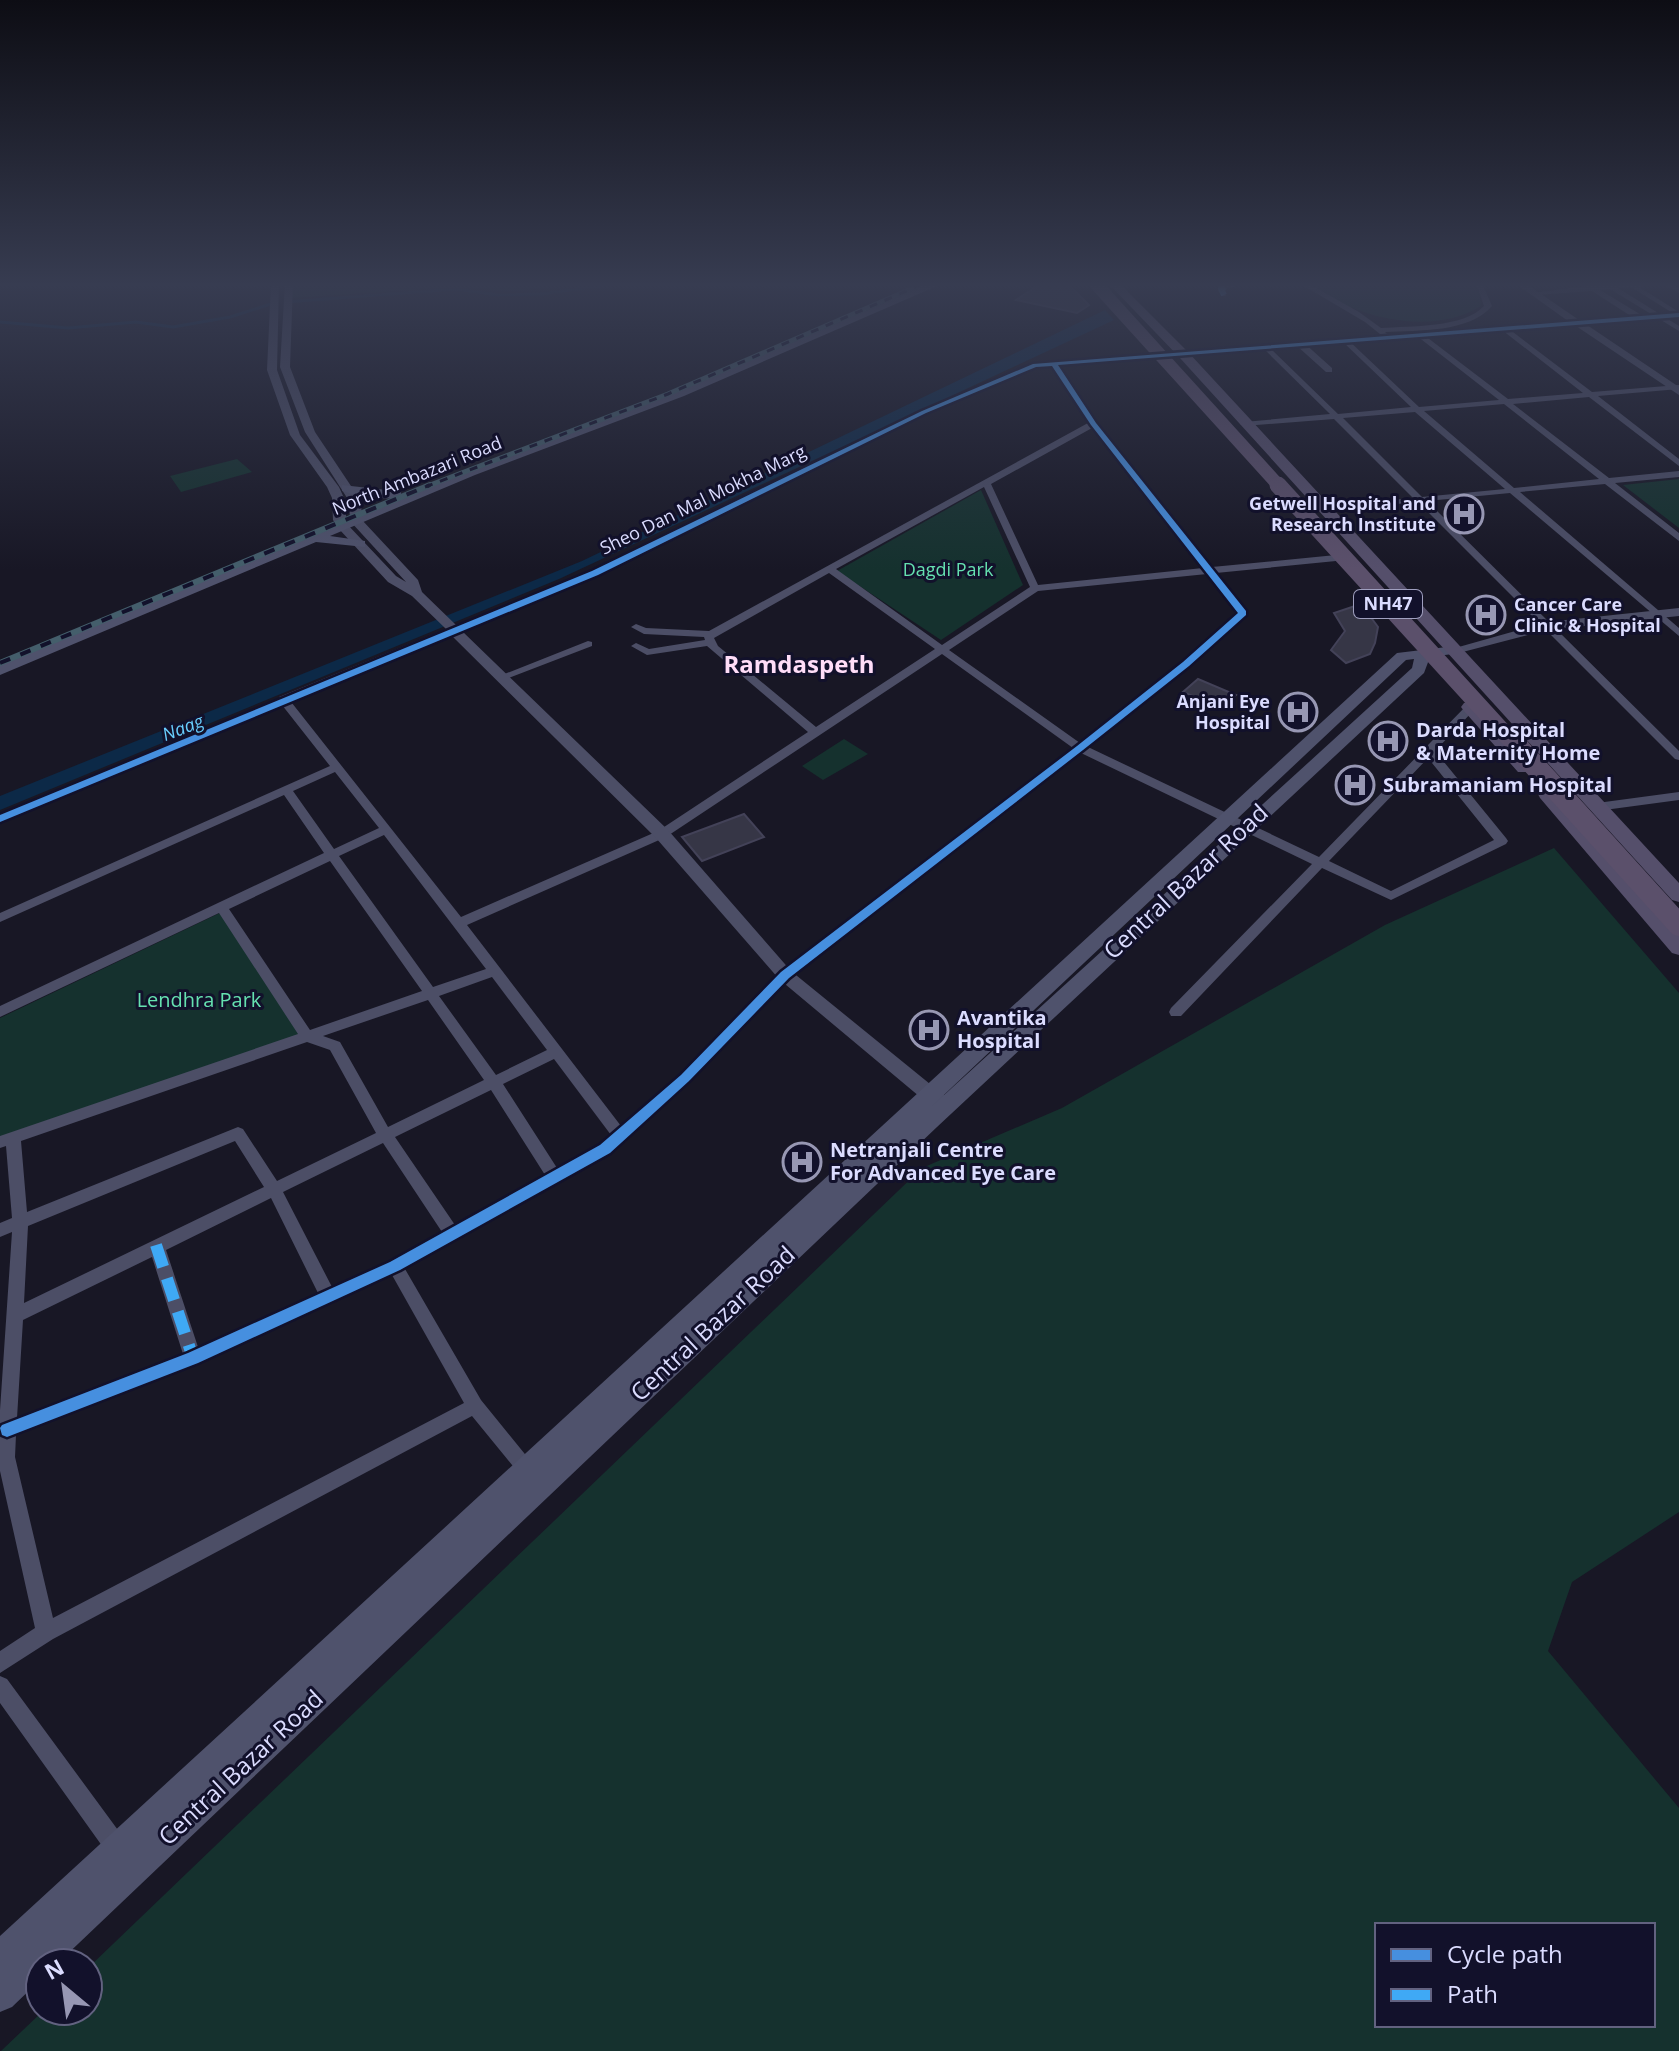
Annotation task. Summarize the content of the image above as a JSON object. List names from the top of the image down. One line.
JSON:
{"streets":{"highway":["NH47"],"main road":["North Ambazari Road","Central Bazar Road"],"street":["Sheo Dan Mal Mokha Marg"]},"districts":["Ramdaspeth"],"water":["Naag"],"parks":["Dagdi Park","Lendhra Park"],"places":{"hospital":["Getwell Hospital and Research Institute","Cancer Care Clinic & Hospital","Anjani Eye Hospital","Darda Hospital & Maternity Home","Subramaniam Hospital","Avantika Hospital","Netranjali Centre For Advanced Eye Care"]},"legend":["Cycle path","Path"],"north":"top left"}
